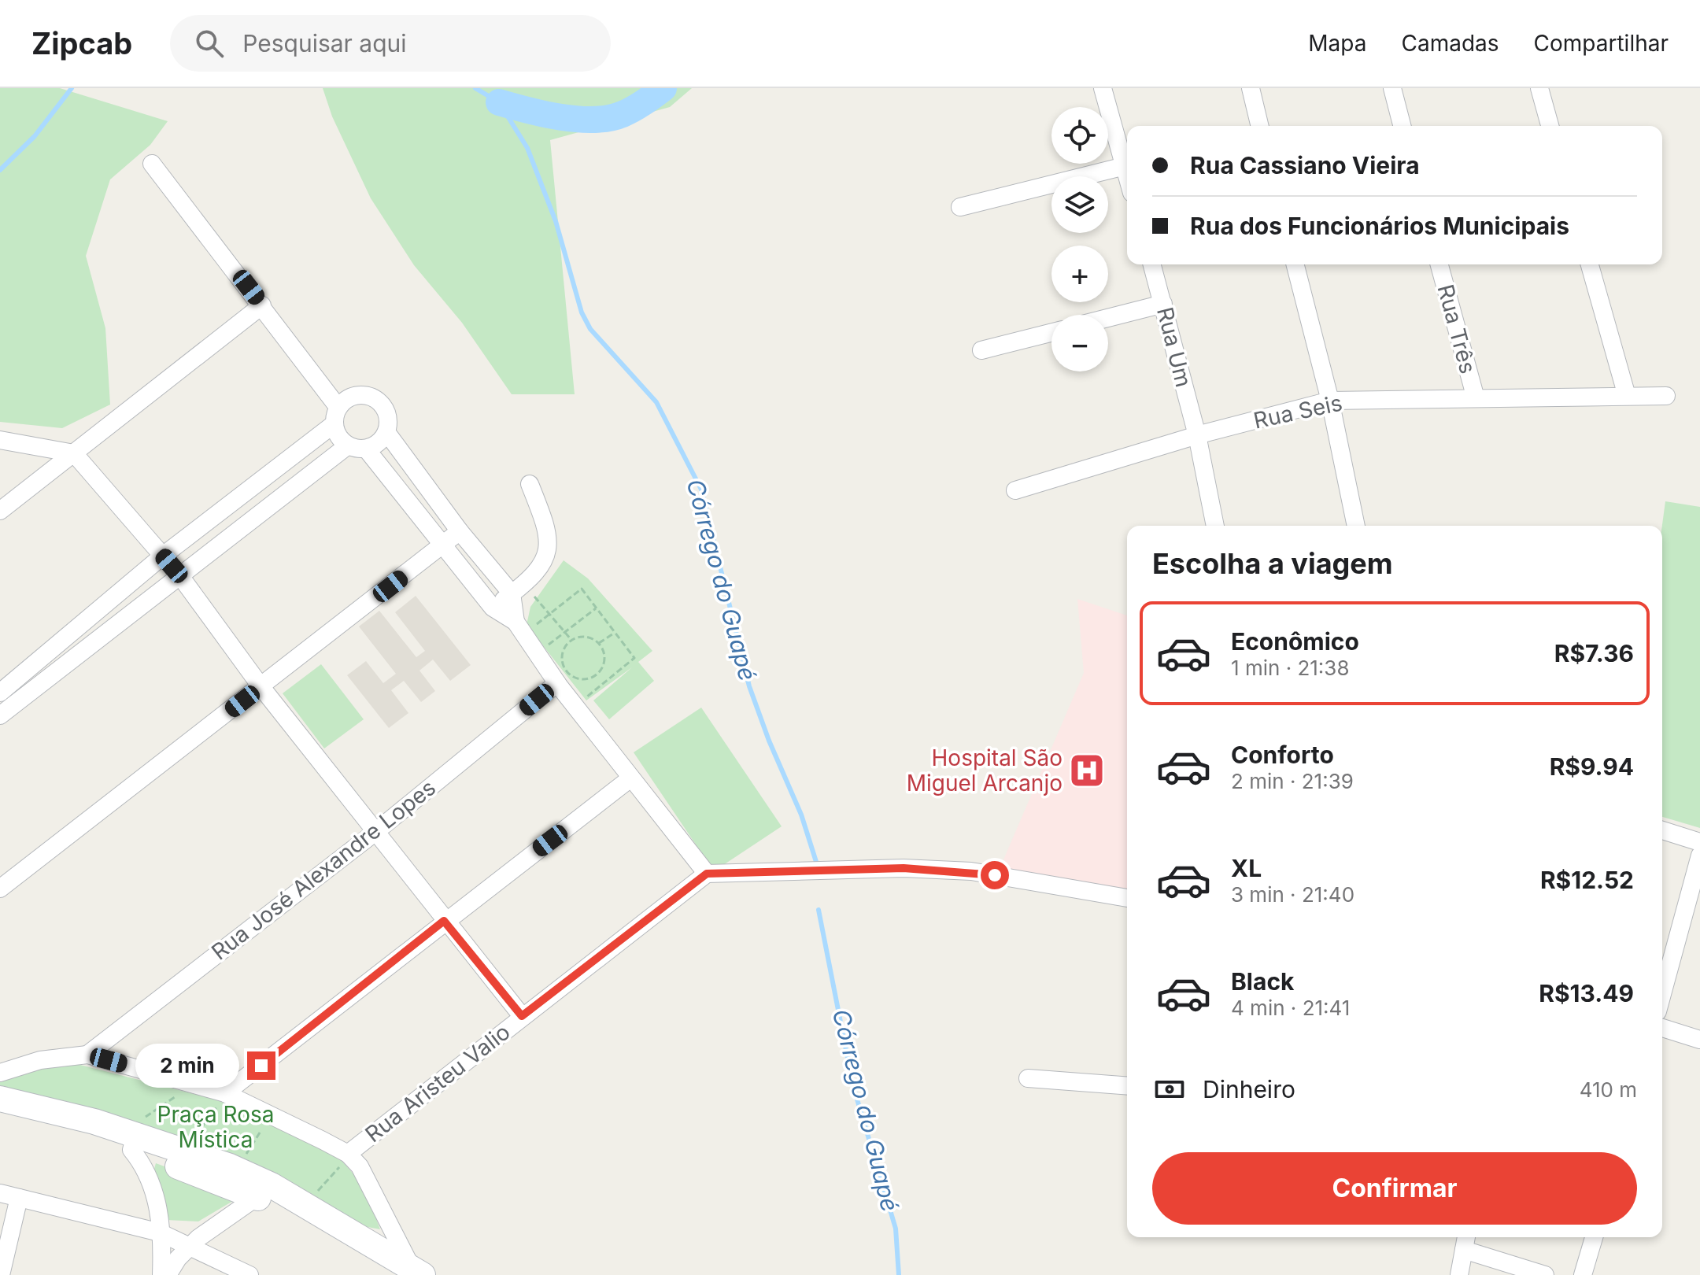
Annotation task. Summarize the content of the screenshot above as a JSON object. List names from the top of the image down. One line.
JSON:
{"streets":{"street":["Rua Três","Rua Um","Rua Seis","Rua José Alexandre Lopes","Rua Aristeu Valio"]},"crossings":[["Rua Três","Rua Seis"],["Rua Um","Rua Seis"]],"water":["Córrego do Guapé"],"parks":["Praça Rosa Mística"],"places":{"hospital":["Hospital São Miguel Arcanjo"]},"page":{"header":"Zipcab","search":"Pesquisar aqui","nav":["Mapa","Camadas","Compartilhar"],"map_buttons":["+","−"],"banner":["Rua Cassiano Vieira","Rua dos Funcionários Municipais"],"heading":"Escolha a viagem","list":[{"name":"Econômico","note":"1 min · 21:38","value":"R$7.36"},{"name":"Conforto","note":"2 min · 21:39","value":"R$9.94"},{"name":"XL","note":"3 min · 21:40","value":"R$12.52"},{"name":"Black","note":"4 min · 21:41","value":"R$13.49"}],"bubble":"2 min","pay":["Dinheiro","410 m"],"buttons":"Confirmar"}}
